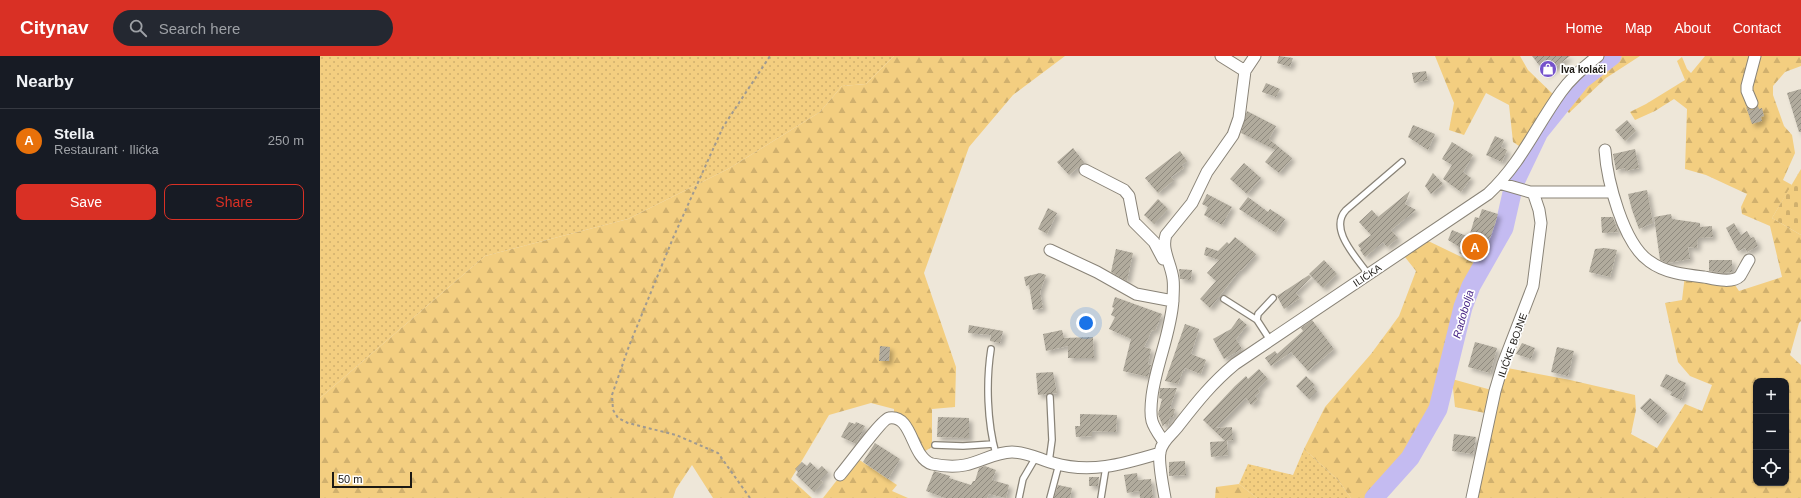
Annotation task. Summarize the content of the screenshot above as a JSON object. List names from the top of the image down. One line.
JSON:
{"streets":{"street":["ILIĆKA","ILIĆKE BOJNE"]},"water":["Radobolja"],"places":{"shop":["Iva kolači"]},"scale_bar":"50 m","page":{"header":"Citynav","search":"Search here","nav":["Home","Map","About","Contact"],"heading":"Nearby","list":[{"mark":"A","name":"Stella","note":"Restaurant · Ilićka","value":"250 m"}],"buttons":["Save","Share"],"pins":"A","map_buttons":["+","−"],"scale":"50 m"}}
